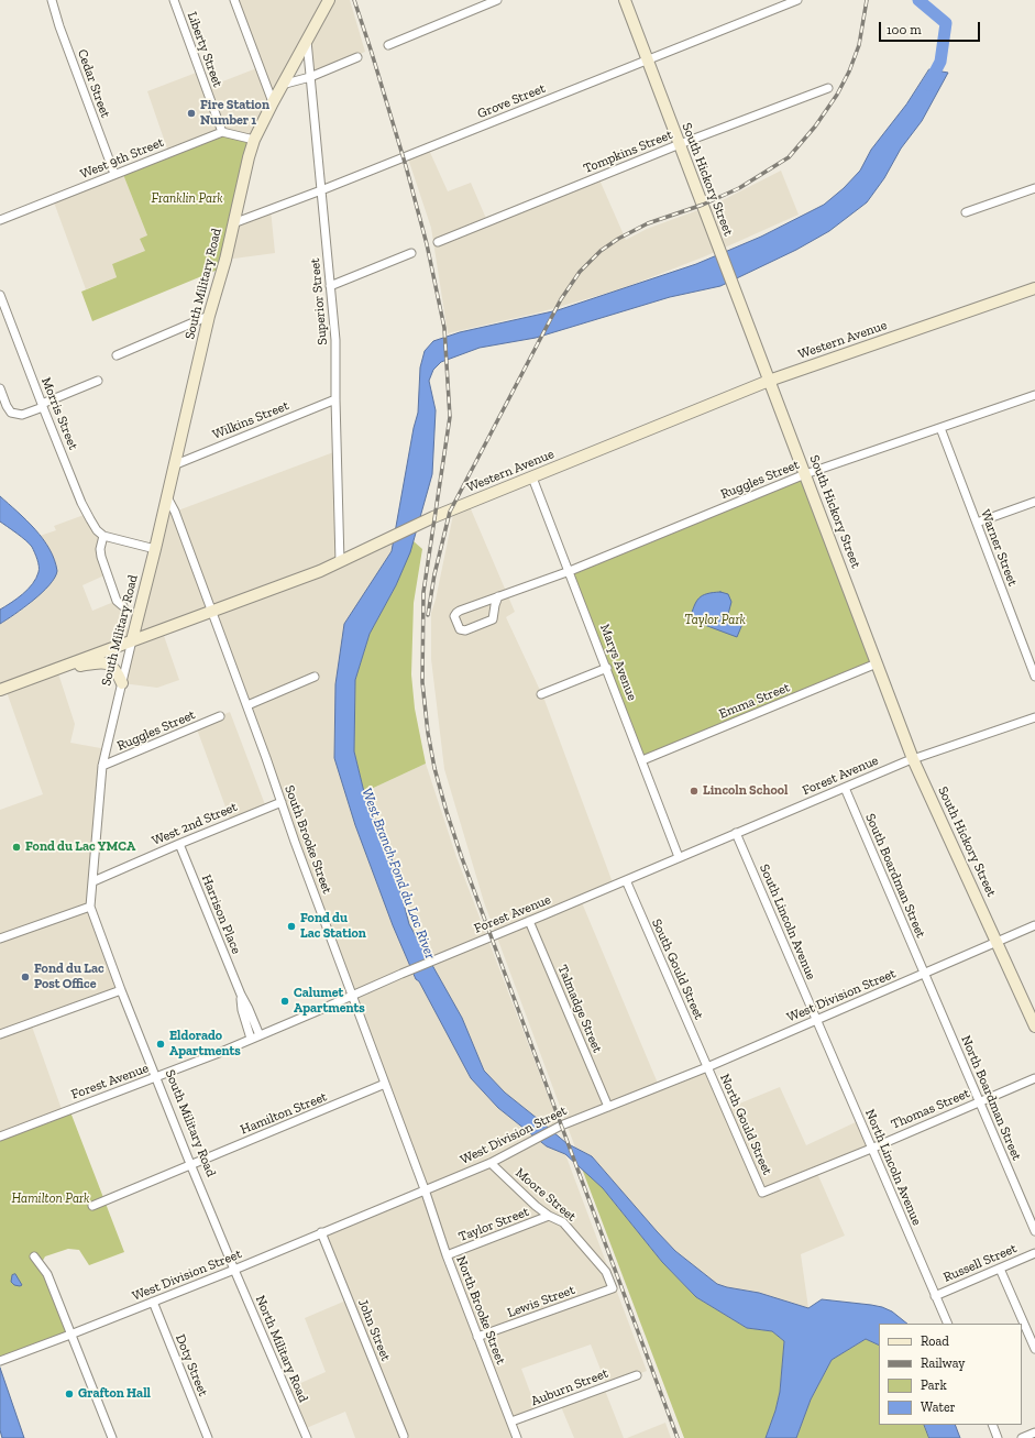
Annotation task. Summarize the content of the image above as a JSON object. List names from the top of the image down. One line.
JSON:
{"streets":{"street":["Liberty Street","Cedar Street","Grove Street","Tompkins Street","West 9th Street","South Hickory Street","South Military Road","Superior Street","Western Avenue","Morris Street","Wilkins Street","Ruggles Street","Warner Street","Marys Avenue","Emma Street","Forest Avenue","West 2nd Street","South Brooke Street","South Boardman Street","Harrison Place","South Lincoln Avenue","South Gould Street","West Division Street","Talmadge Street","North Boardman Street","Thomas Street","Hamilton Street","North Gould Street","North Lincoln Avenue","Moore Street","Taylor Street","Russell Street","Lewis Street","North Brooke Street","John Street","North Military Road","Doty Street","Auburn Street"]},"crossings":[["Liberty Street","West 9th Street"],["Cedar Street","West 9th Street"],["Grove Street","South Hickory Street"],["Grove Street","South Military Road"],["Grove Street","Superior Street"],["Tompkins Street","South Hickory Street"],["South Hickory Street","Western Avenue"],["South Hickory Street","Ruggles Street"],["South Hickory Street","Emma Street"],["South Hickory Street","Forest Avenue"],["South Hickory Street","West Division Street"],["South Military Road","Superior Street"],["South Military Road","Western Avenue"],["South Military Road","Wilkins Street"],["South Military Road","Ruggles Street"],["South Military Road","Forest Avenue"],["South Military Road","West 2nd Street"],["South Military Road","South Brooke Street"],["South Military Road","West Division Street"],["South Military Road","Hamilton Street"],["South Military Road","North Military Road"],["Superior Street","Western Avenue"],["Superior Street","Wilkins Street"],["Western Avenue","Marys Avenue"],["Western Avenue","South Brooke Street"],["Ruggles Street","Warner Street"],["Ruggles Street","Marys Avenue"],["Marys Avenue","Emma Street"],["Marys Avenue","Forest Avenue"],["Forest Avenue","South Brooke Street"],["Forest Avenue","South Boardman Street"],["Forest Avenue","Harrison Place"],["Forest Avenue","South Lincoln Avenue"],["Forest Avenue","South Gould Street"],["Forest Avenue","Talmadge Street"],["West 2nd Street","South Brooke Street"],["West 2nd Street","Harrison Place"],["South Brooke Street","West Division Street"],["South Brooke Street","Hamilton Street"],["South Brooke Street","North Brooke Street"],["South Boardman Street","West Division Street"],["South Boardman Street","North Boardman Street"],["South Lincoln Avenue","West Division Street"],["South Lincoln Avenue","North Lincoln Avenue"],["South Gould Street","West Division Street"],["South Gould Street","North Gould Street"],["West Division Street","Talmadge Street"],["West Division Street","North Boardman Street"],["West Division Street","North Gould Street"],["West Division Street","North Lincoln Avenue"],["West Division Street","Moore Street"],["West Division Street","North Brooke Street"],["West Division Street","John Street"],["West Division Street","North Military Road"],["West Division Street","Doty Street"],["North Boardman Street","Thomas Street"],["Thomas Street","North Gould Street"],["Thomas Street","North Lincoln Avenue"],["North Lincoln Avenue","Russell Street"],["Moore Street","Taylor Street"],["Moore Street","Lewis Street"],["Taylor Street","North Brooke Street"],["Lewis Street","North Brooke Street"],["North Brooke Street","Auburn Street"]],"water":["West Branch Fond du Lac River"],"parks":["Franklin Park","Taylor Park","Hamilton Park"],"places":["Fire Station Number 1","Lincoln School","Fond du Lac YMCA","Fond du Lac Station","Fond du Lac Post Office","Calumet Apartments","Eldorado Apartments","Grafton Hall"],"legend":["Road","Railway","Park","Water"],"scale_bar":"100 m"}
